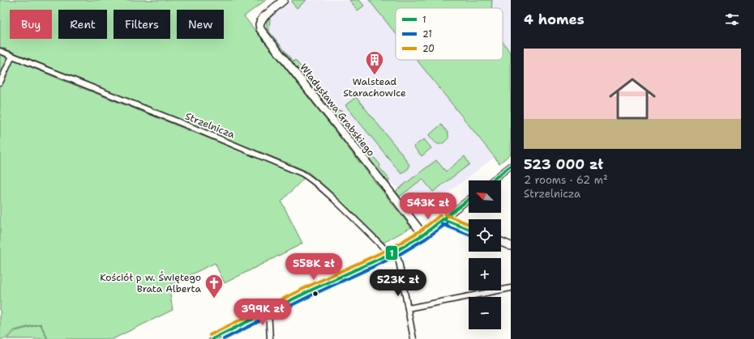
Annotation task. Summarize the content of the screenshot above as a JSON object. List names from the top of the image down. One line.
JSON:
{"streets":{"street":["Władysława Grabskiego","Strzelnicza"]},"places":{"building":["Walstead Starachowice"],"church":["Kościół p w. Świętego Brata Alberta"]},"lines":["transit line 1","transit line 20","transit line 21"],"legend":["1","21","20"],"north":"top left","page":{"heading":"4 homes","chip":["Buy","Rent","Filters","New"],"list":[{"name":"523 000 zł","note":"2 rooms · 62 m² · Strzelnicza"}],"map_buttons":["+","−"],"price":["543K zł","558K zł","523K zł","399K zł"]}}
